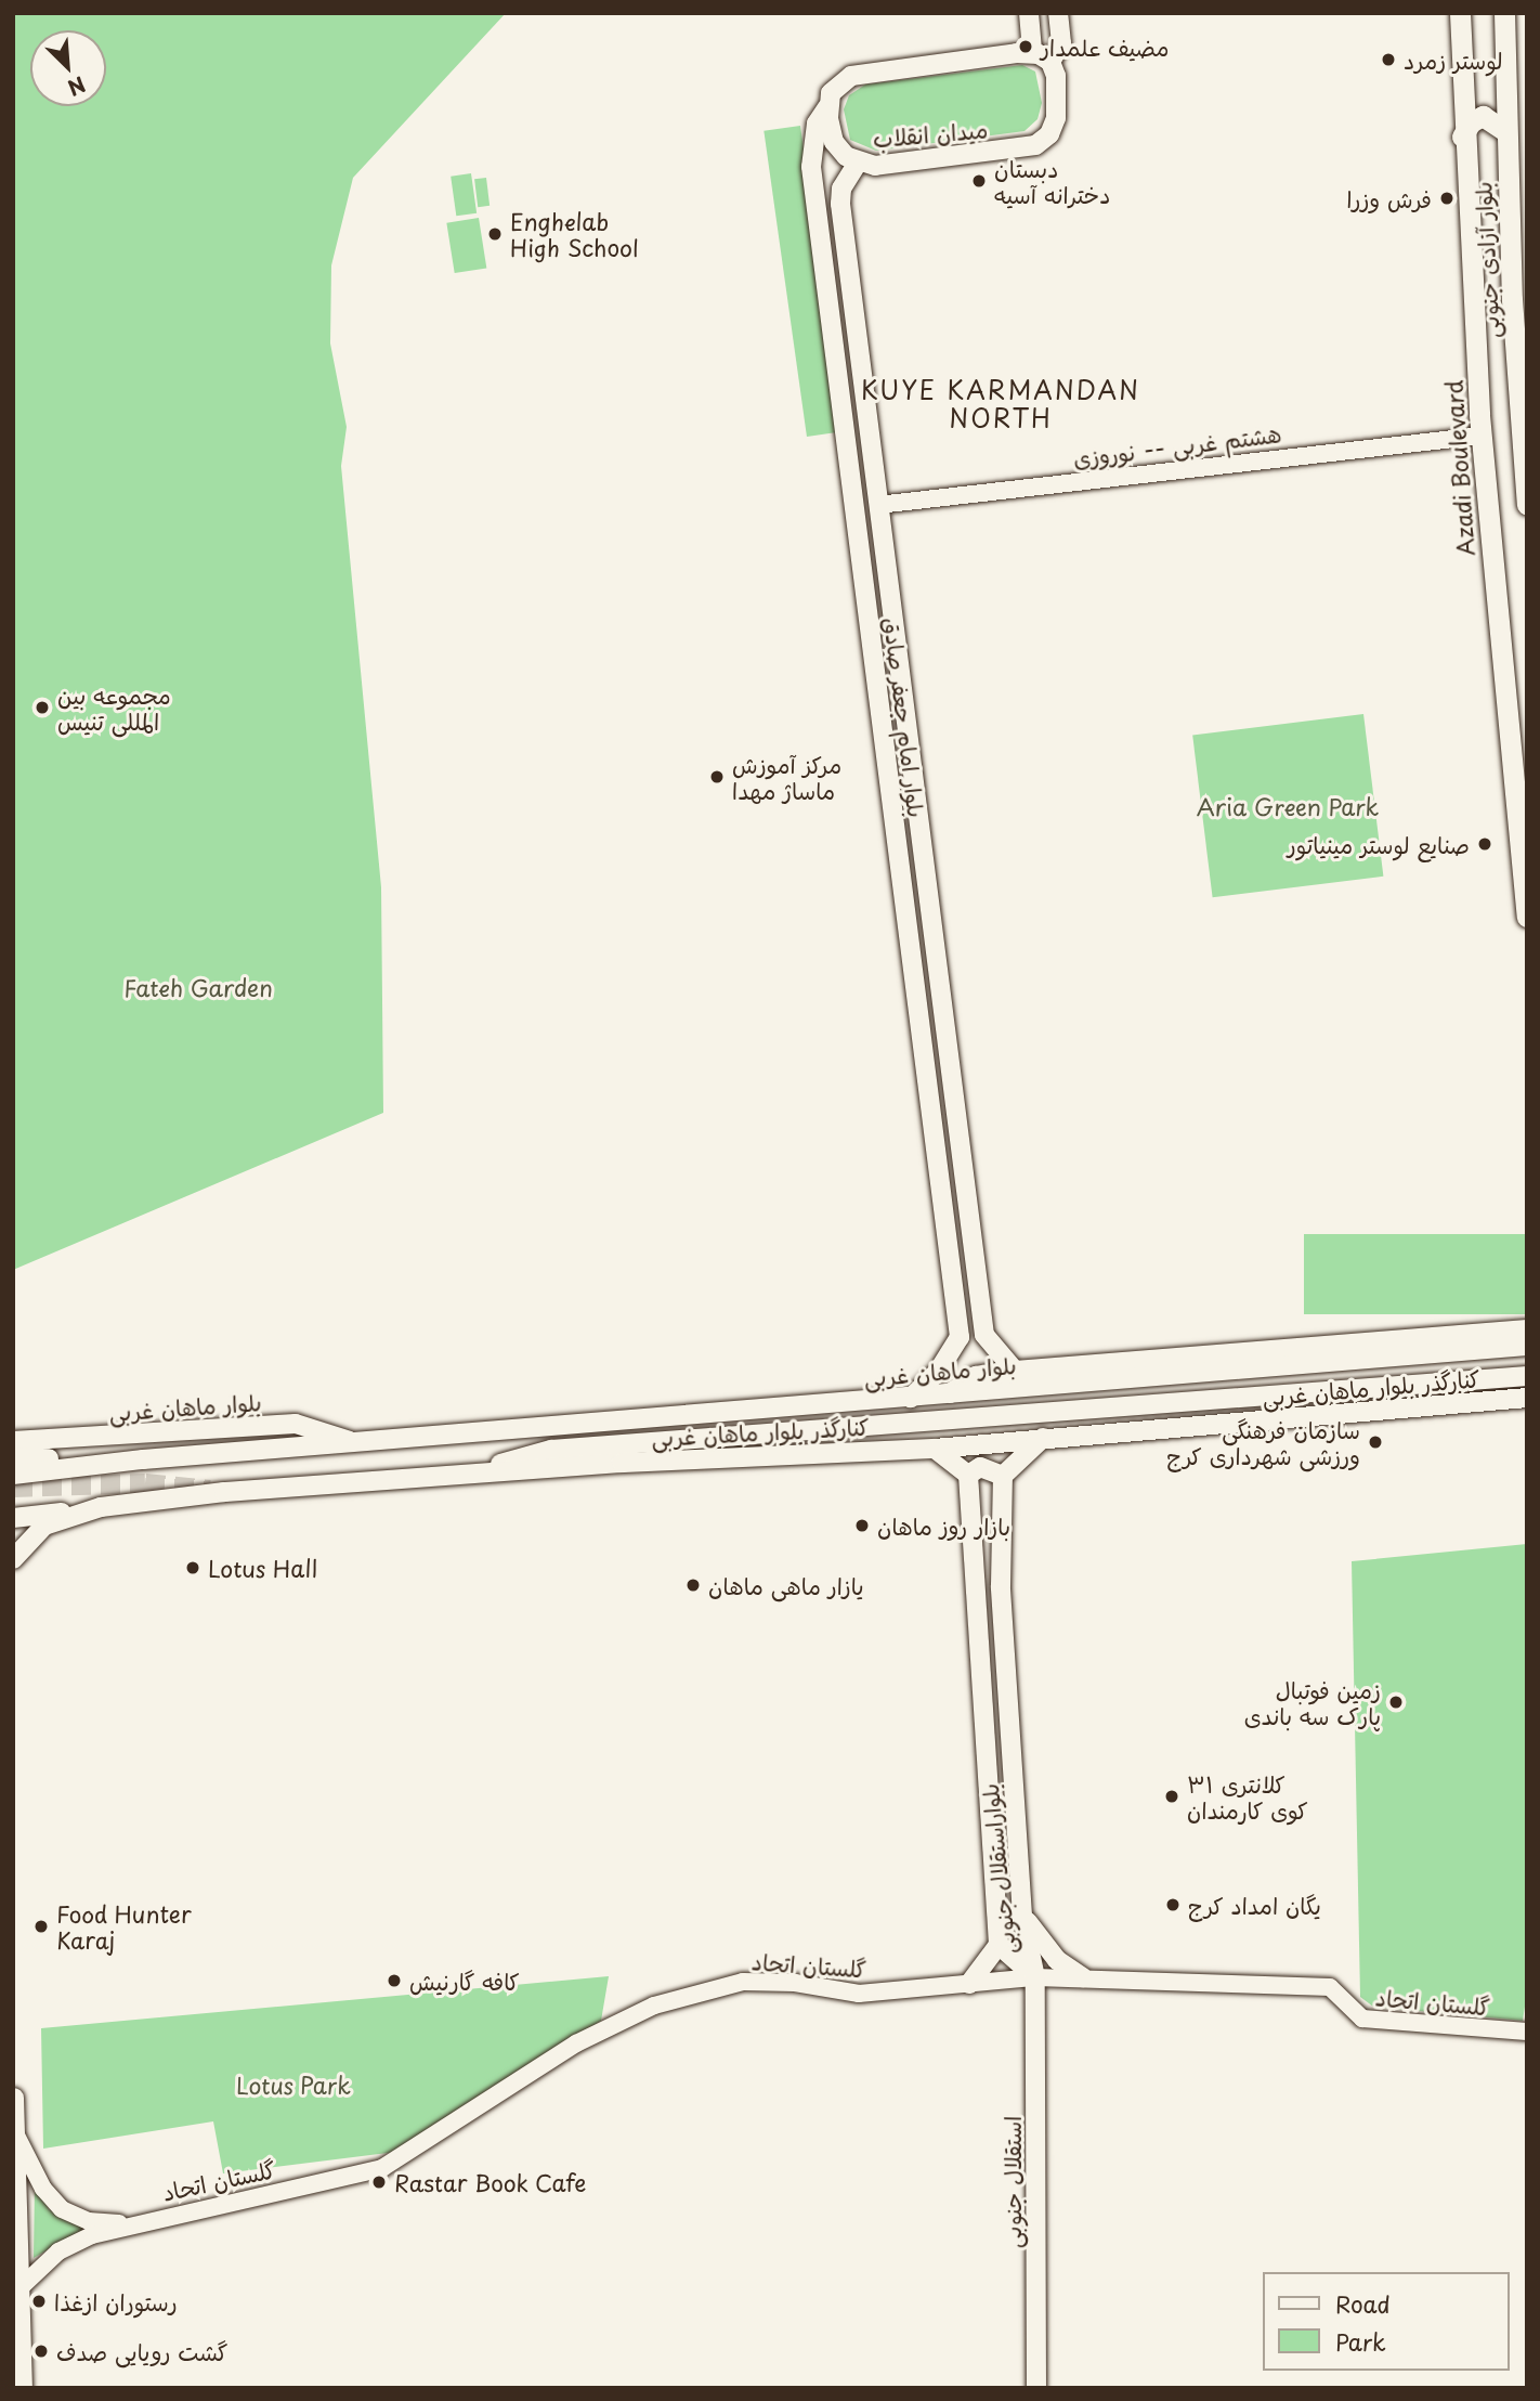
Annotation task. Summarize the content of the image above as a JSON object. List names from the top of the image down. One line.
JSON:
{"streets":{"main road":["میدان انقلاب","بلوار آزادی جنوبی","Azadi Boulevard","بلوار امام جعفر صادق","بلوار ماهان غربی","کنارگذر بلوار ماهان غربی","بلواراستقلال جنوبی","استقلال جنوبی"],"street":["هشتم غربی -- نوروزی","گلستان اتحاد"]},"crossings":[["میدان انقلاب","بلوار امام جعفر صادق"],["هشتم غربی -- نوروزی","Azadi Boulevard"],["هشتم غربی -- نوروزی","بلوار امام جعفر صادق"],["بلوار امام جعفر صادق","بلوار ماهان غربی"],["بلواراستقلال جنوبی","گلستان اتحاد"],["بلواراستقلال جنوبی","استقلال جنوبی"],["گلستان اتحاد","استقلال جنوبی"]],"districts":["KUYE KARMANDAN NORTH"],"parks":["Aria Green Park","Fateh Garden","Lotus Park"],"places":["مضیف علمدار","لوستر زمرد","دبستان دخترانه آسیه","فرش وزرا","Enghelab High School","مجموعه بین المللی تنیس","مرکز آموزش ماساژ مهدا","صنایع لوستر مینیاتور","سازمان فرهنگی ورزشی شهرداری کرج","بازار روز ماهان","Lotus Hall","یازار ماهی ماهان","زمین فوتبال پارک سه باندی","کلانتری ۳۱ کوی کارمندان","یگان امداد کرج","Food Hunter Karaj","کافه گارنیش","Rastar Book Cafe","رستوران ازغذا","گشت رویایی صدف"],"legend":["Road","Park"],"north":"bottom right"}
